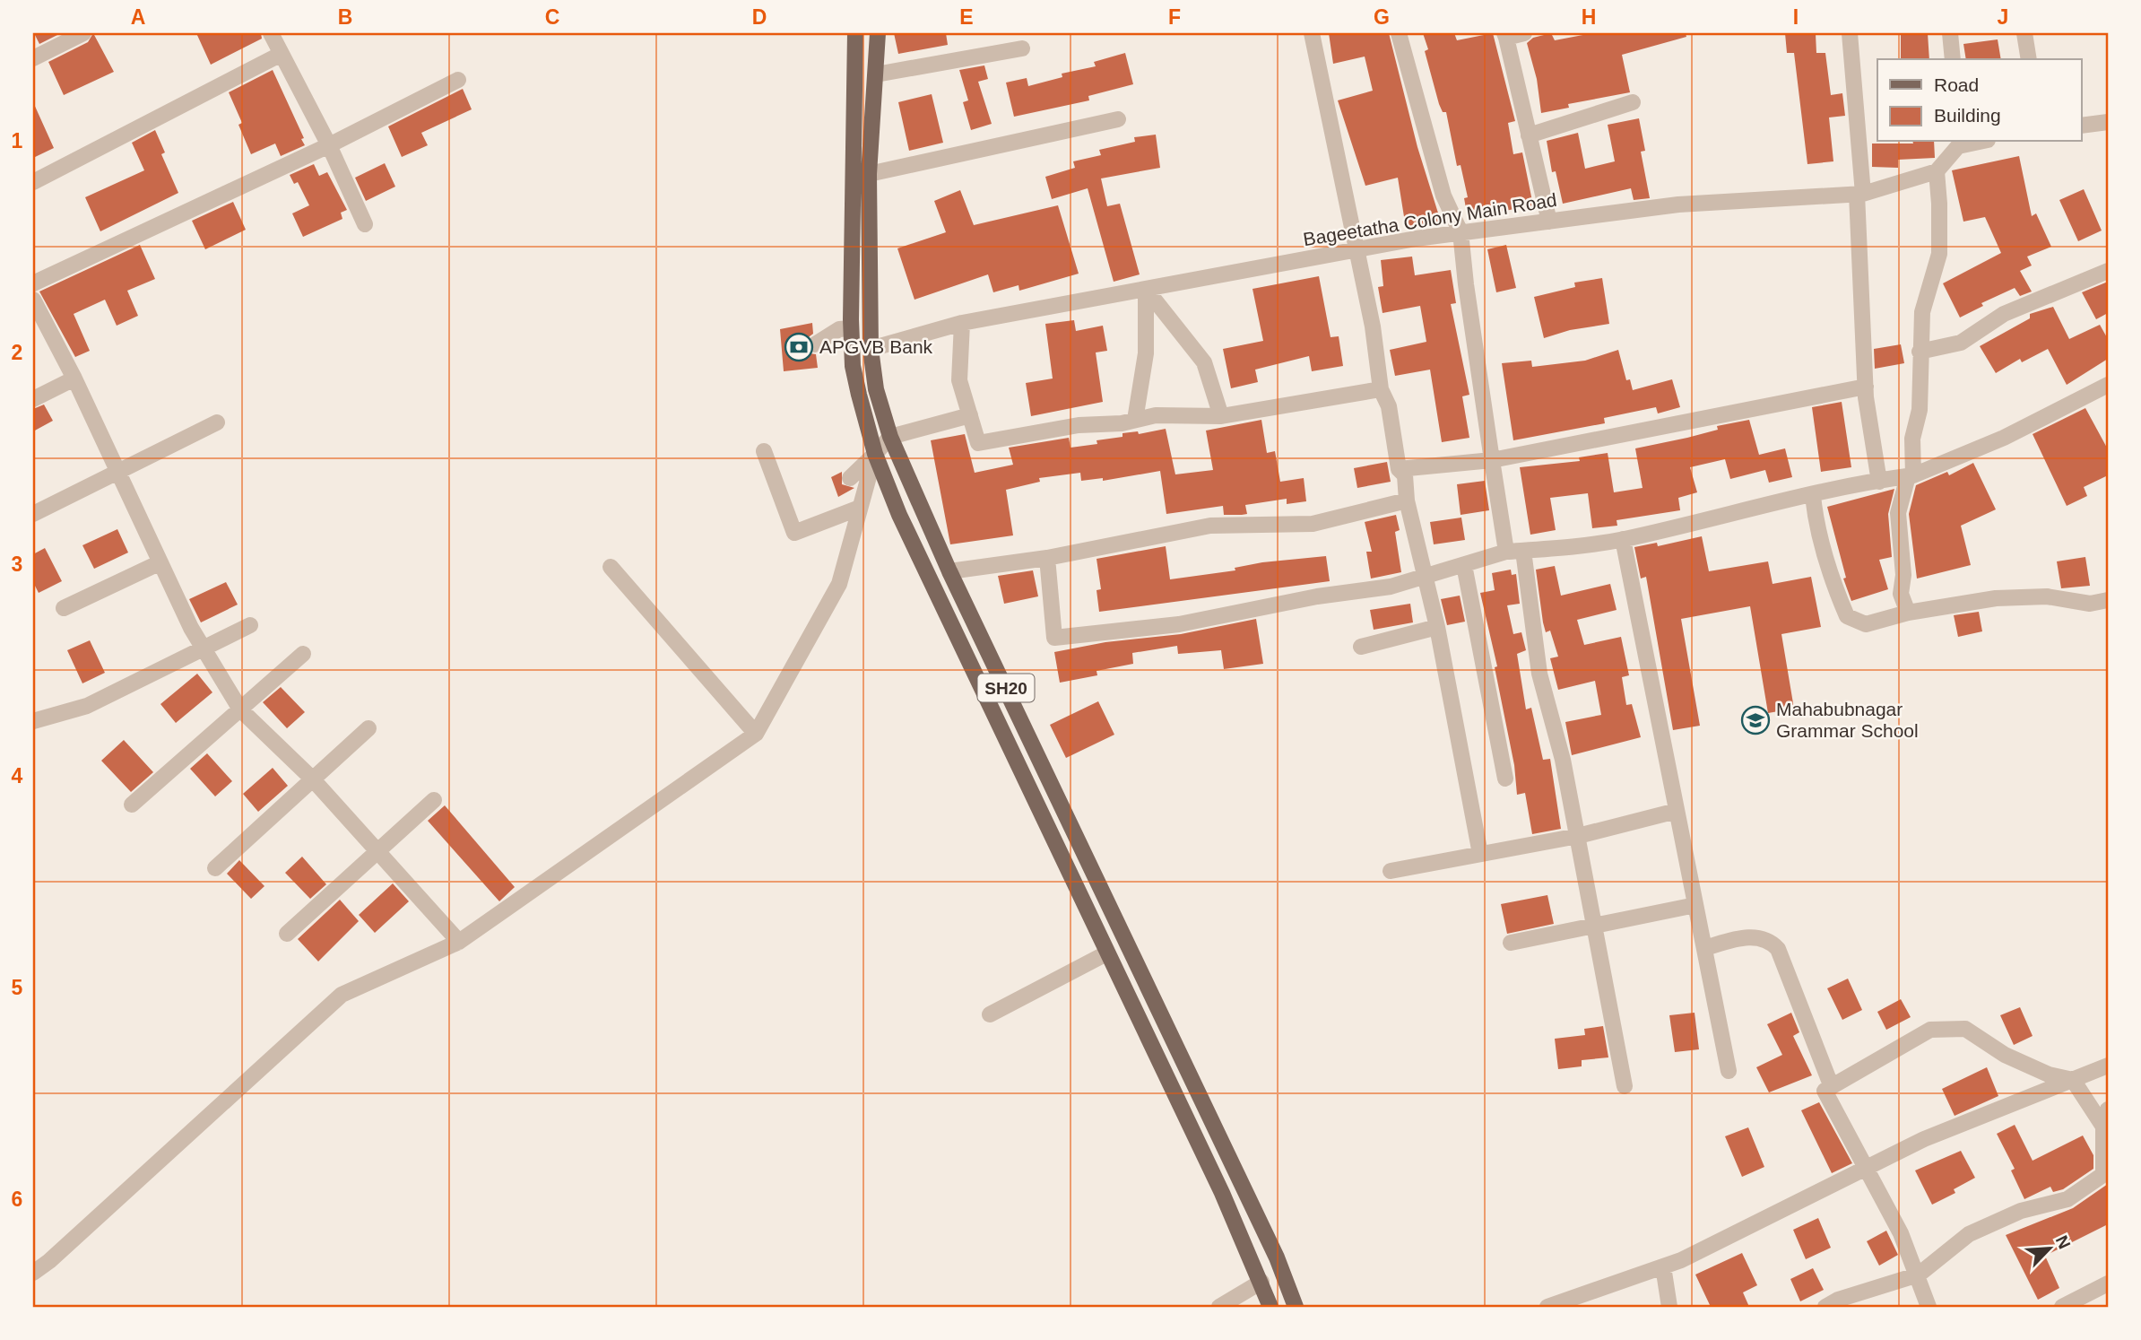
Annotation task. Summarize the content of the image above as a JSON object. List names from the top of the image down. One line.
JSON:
{"streets":{"main road":["SH20"],"street":["Bageetatha Colony Main Road"]},"crossings":[["Bageetatha Colony Main Road","SH20"]],"places":{"bank":["APGVB Bank"],"school or university":["Mahabubnagar Grammar School"]},"legend":["Road","Building"],"north":"top right","grid":{"columns":["A","B","C","D","E","F","G","H","I","J"],"rows":["1","2","3","4","5","6"]}}
